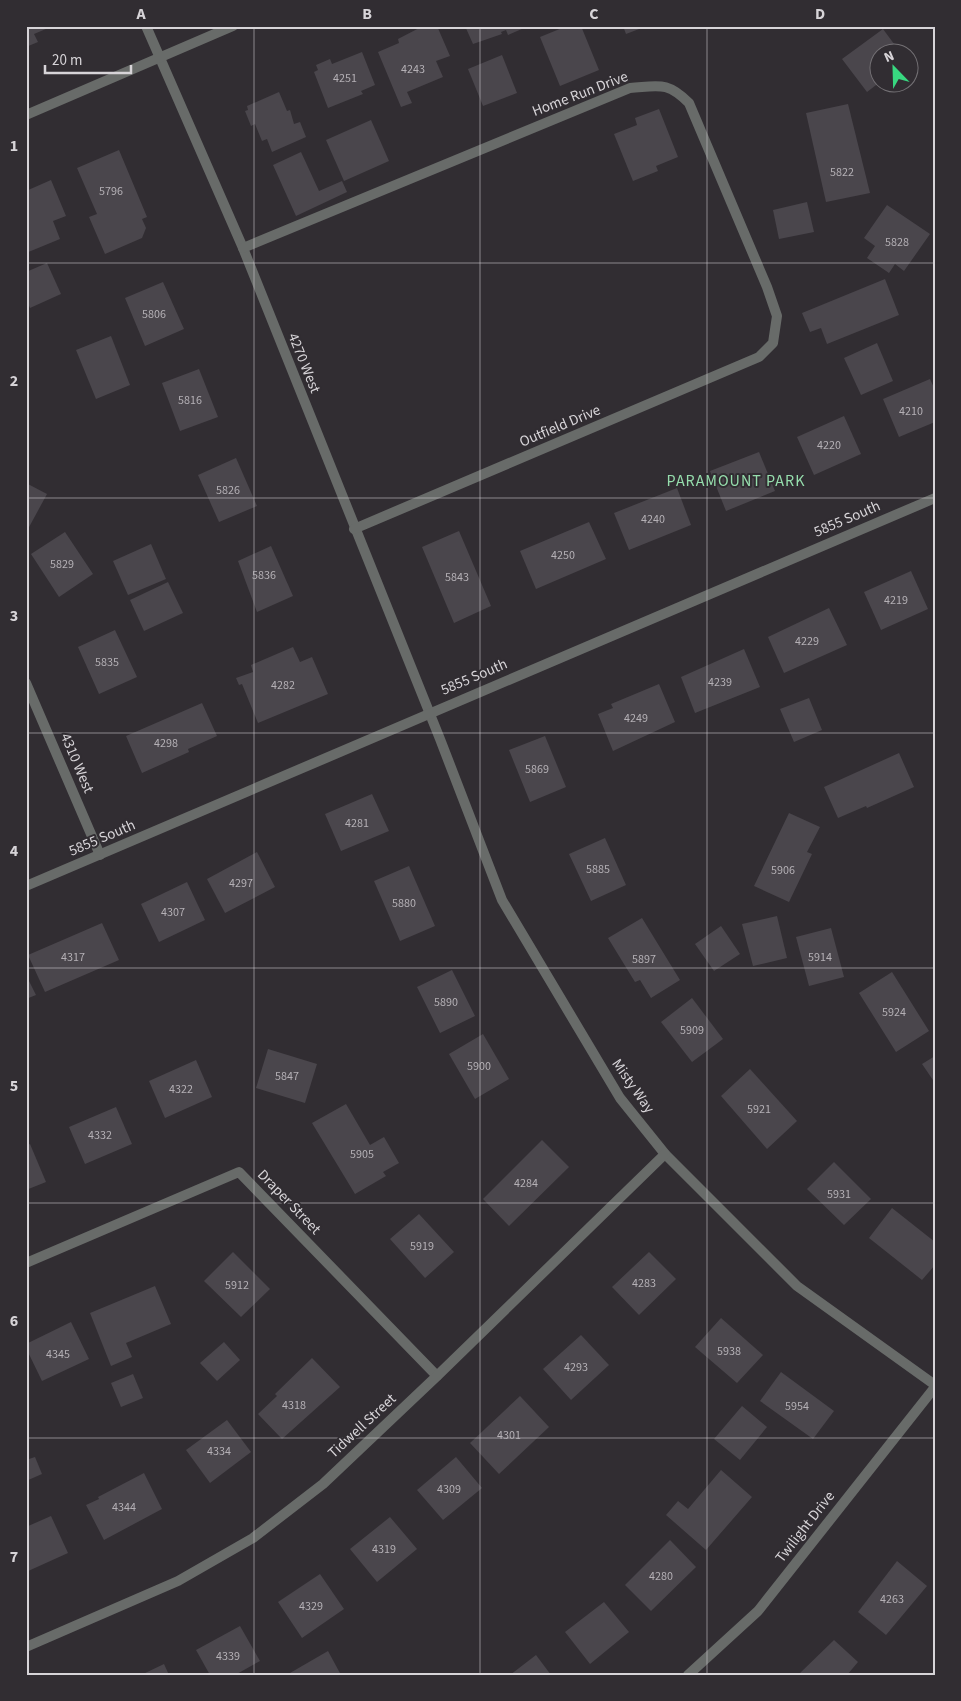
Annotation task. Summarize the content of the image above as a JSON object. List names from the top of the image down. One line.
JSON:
{"streets":{"street":["Home Run Drive","4270 West","Outfield Drive","5855 South","4310 West","Misty Way","Draper Street","Tidwell Street","Twilight Drive"]},"crossings":[["Home Run Drive","4270 West"],["Home Run Drive","Outfield Drive"],["4270 West","Outfield Drive"],["4270 West","5855 South"],["4270 West","Misty Way"],["5855 South","4310 West"],["5855 South","Misty Way"],["Misty Way","Tidwell Street"],["Misty Way","Twilight Drive"],["Draper Street","Tidwell Street"]],"districts":["PARAMOUNT PARK"],"house_numbers":["4243","4251","5822","5796","5828","5806","5816","4210","4220","5826","4240","4250","5829","5836","5843","4219","4229","5835","4239","4282","4249","4298","5869","4281","5885","5906","4297","5880","4307","4317","5914","5897","5890","5924","5909","5900","5847","4322","5921","4332","5905","4284","5931","5919","4283","5912","5938","4345","4293","4318","5954","4301","4334","4309","4344","4319","4280","4263","4329","4339"],"scale_bar":"20 m","north":"top left","grid":{"columns":["A","B","C","D"],"rows":["1","2","3","4","5","6","7"]}}
